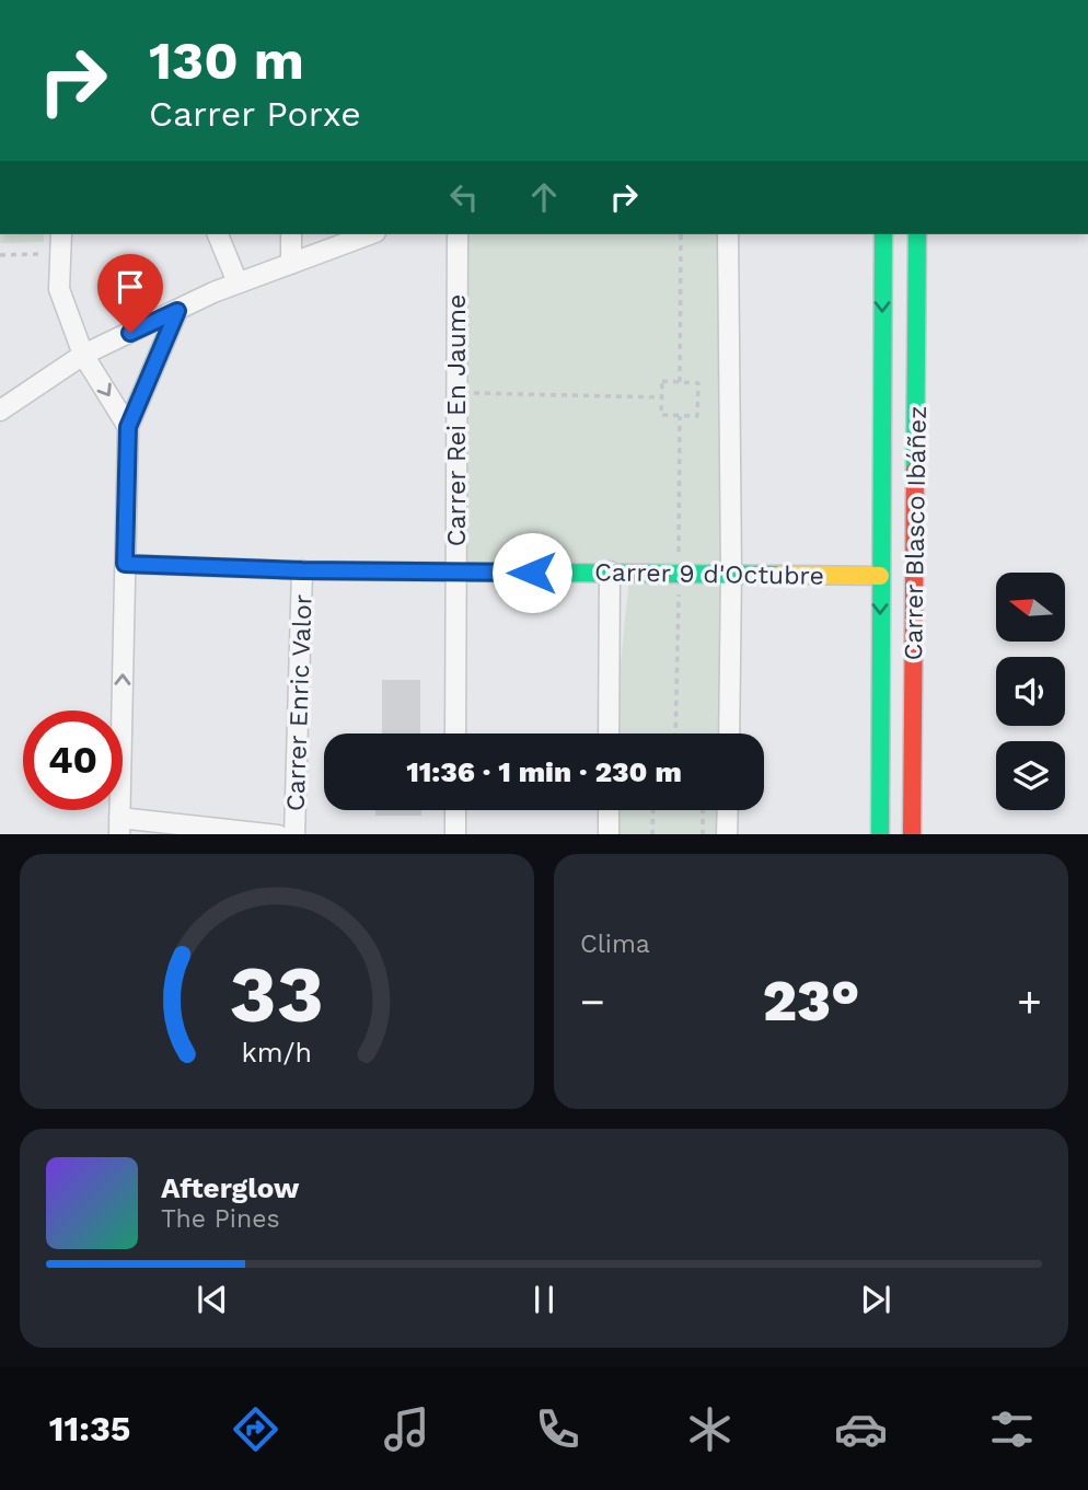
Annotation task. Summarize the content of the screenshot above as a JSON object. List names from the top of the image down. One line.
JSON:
{"streets":{"street":["Carrer Rei En Jaume","Carrer Blasco Ibáñez","Carrer 9 d'Octubre","Carrer Enric Valor"]},"crossings":[["Carrer Rei En Jaume","Carrer 9 d'Octubre"],["Carrer Blasco Ibáñez","Carrer 9 d'Octubre"],["Carrer 9 d'Octubre","Carrer Enric Valor"]],"north":"left","page":{"turn":["130 m","Carrer Porxe"],"limit":"40","trip":"11:36 · 1 min · 230 m","tile":"Clima","heat":["−","23°","+"],"song":["Afterglow","The Pines"],"tabs":"11:35","gauge":["33","km/h"]}}
